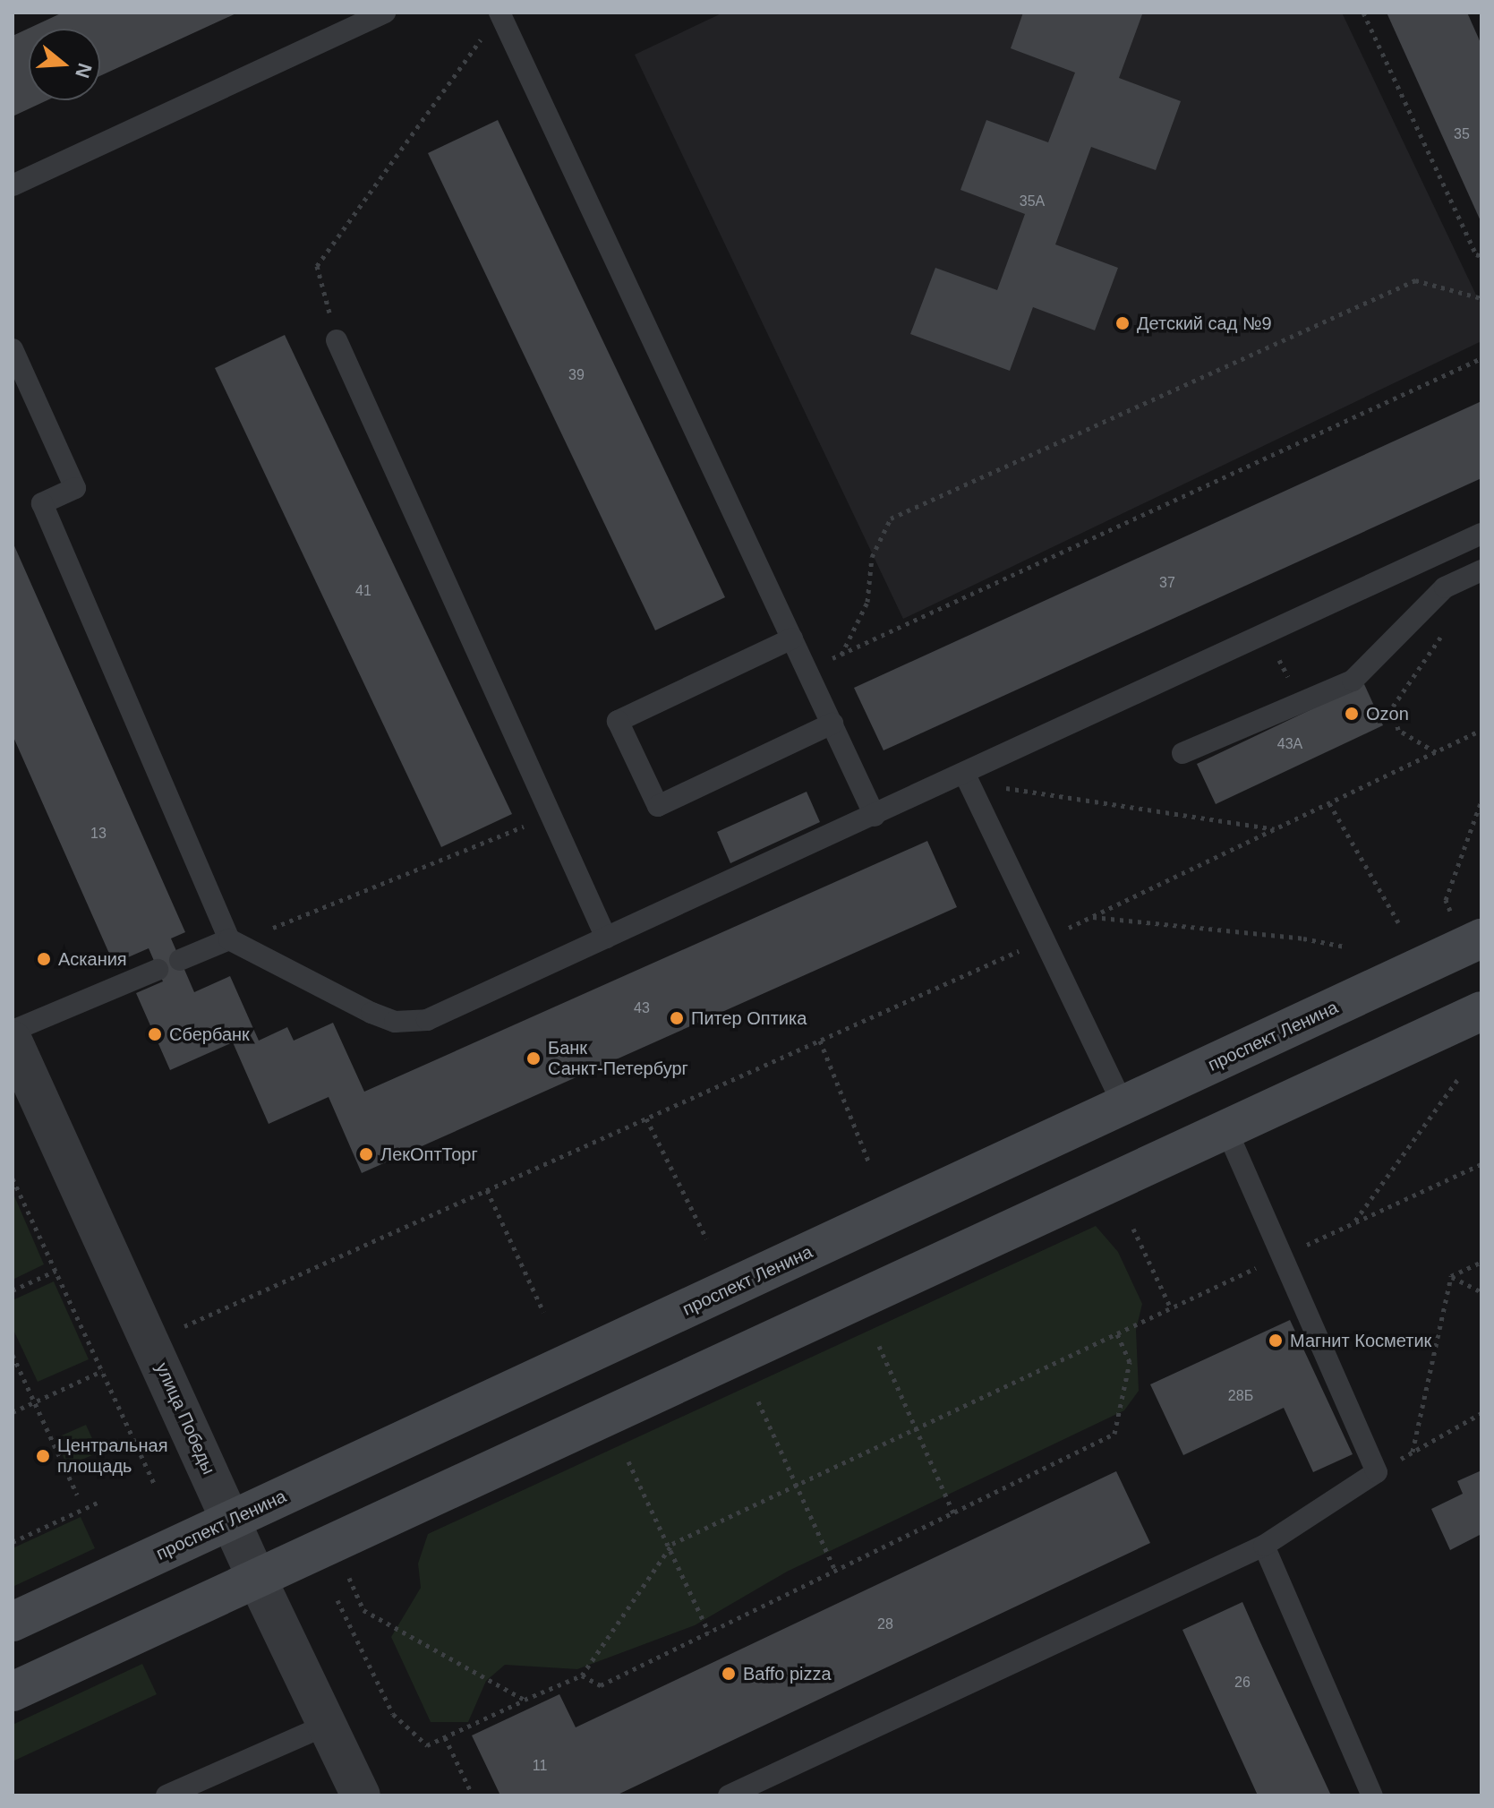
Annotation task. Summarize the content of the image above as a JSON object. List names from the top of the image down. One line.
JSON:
{"streets":{"main road":["проспект Ленина"],"street":["улица Победы"]},"crossings":[["проспект Ленина","улица Победы"]],"places":["Детский сад №9","Ozon","Аскания","Питер Оптика","Сбербанк","Банк Санкт-Петербург","ЛекОптТорг","Магнит Косметик","Центральная площадь","Baffo pizza"],"house_numbers":["35","35А","39","37","41","43А","13","43","28Б","28","26","11"],"north":"right"}
